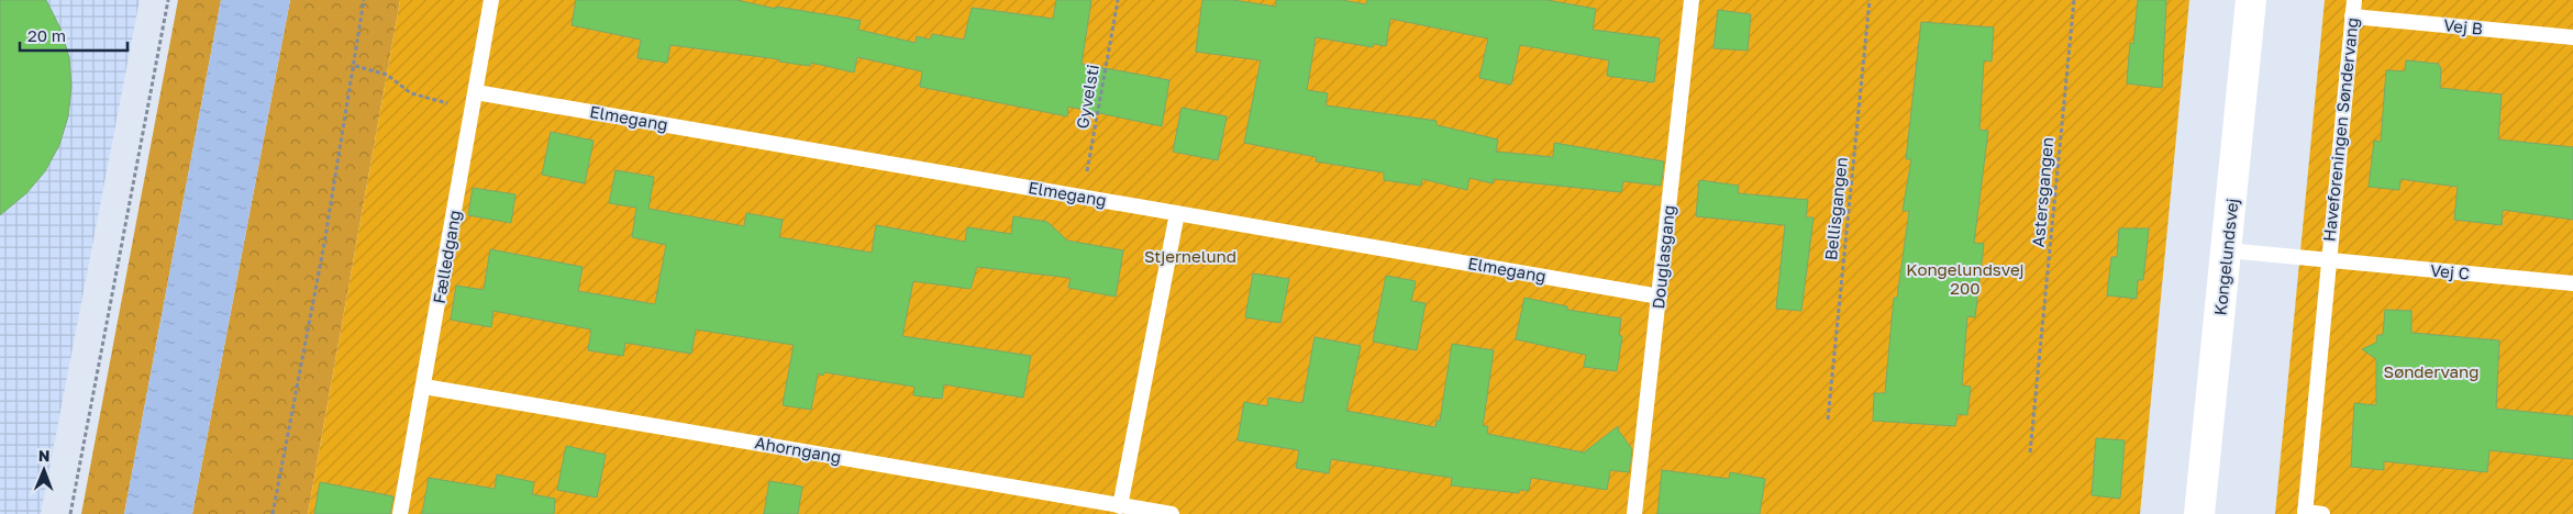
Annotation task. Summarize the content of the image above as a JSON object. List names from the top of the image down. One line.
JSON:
{"streets":{"street":["Kongelundsvej"],"lane":["Vej B","Elmegang","Haveforeningen Søndervang","Fælledgang","Douglasgang","Vej C","Ahorngang"],"path":["Gyvelsti","Astersgangen","Bellisgangen"]},"crossings":[["Vej B","Haveforeningen Søndervang"],["Gyvelsti","Elmegang"],["Elmegang","Fælledgang"],["Elmegang","Douglasgang"],["Haveforeningen Søndervang","Kongelundsvej"],["Haveforeningen Søndervang","Vej C"],["Fælledgang","Ahorngang"]],"parks":["Stjernelund","Kongelundsvej 200","Søndervang"],"scale_bar":"20 m","north":"top"}
